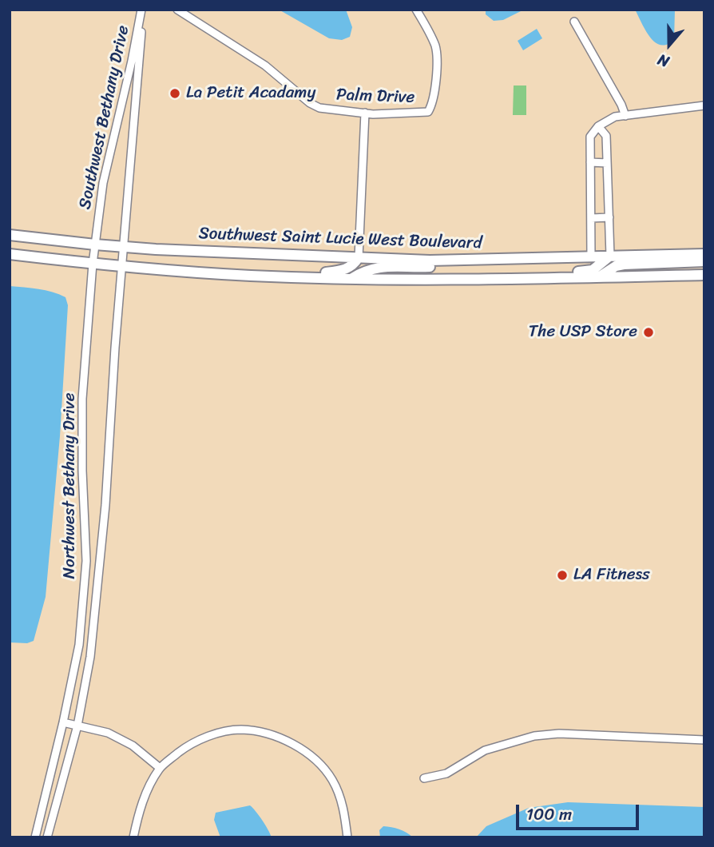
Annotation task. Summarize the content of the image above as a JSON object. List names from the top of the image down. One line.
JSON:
{"streets":{"main road":["Southwest Saint Lucie West Boulevard"],"street":["Palm Drive","Southwest Bethany Drive","Northwest Bethany Drive"]},"crossings":[["Southwest Bethany Drive","Southwest Saint Lucie West Boulevard"],["Southwest Bethany Drive","Northwest Bethany Drive"]],"places":["La Petit Acadamy","The USP Store","LA Fitness"],"scale_bar":"100 m","north":"bottom"}
